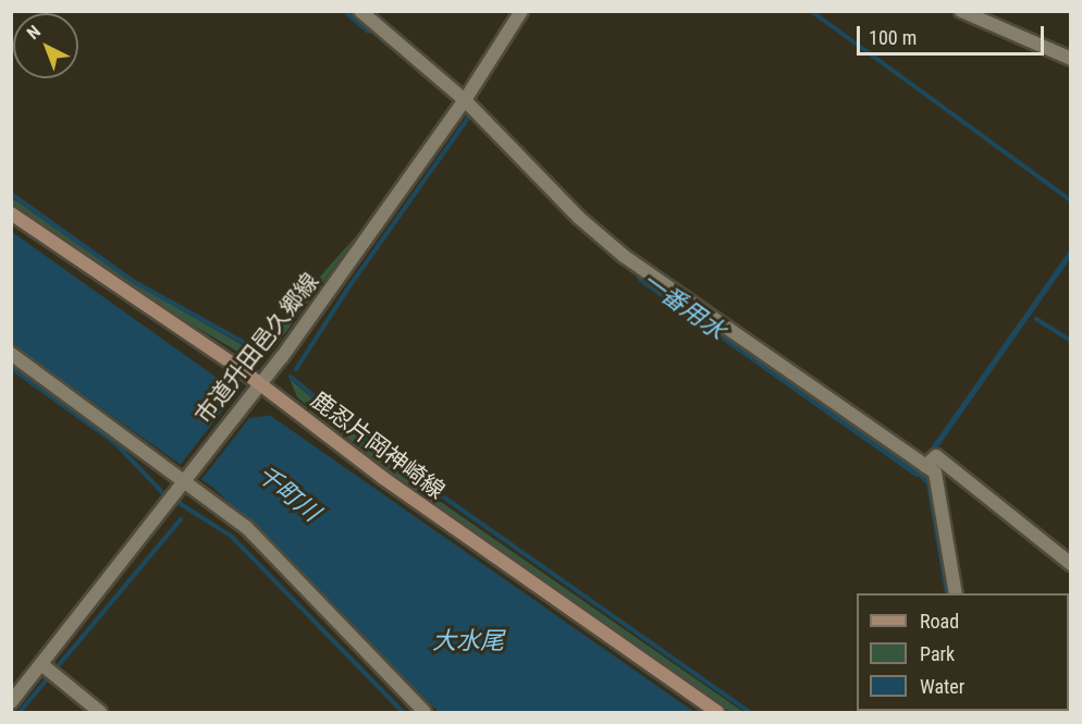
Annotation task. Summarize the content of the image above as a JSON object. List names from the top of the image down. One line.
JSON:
{"streets":{"main road":["鹿忍片岡神崎線"],"street":["市道升田邑久郷線"]},"crossings":[["市道升田邑久郷線","鹿忍片岡神崎線"]],"water":["一番用水","千町川","大水尾"],"legend":["Road","Park","Water"],"scale_bar":"100 m","north":"top left"}
